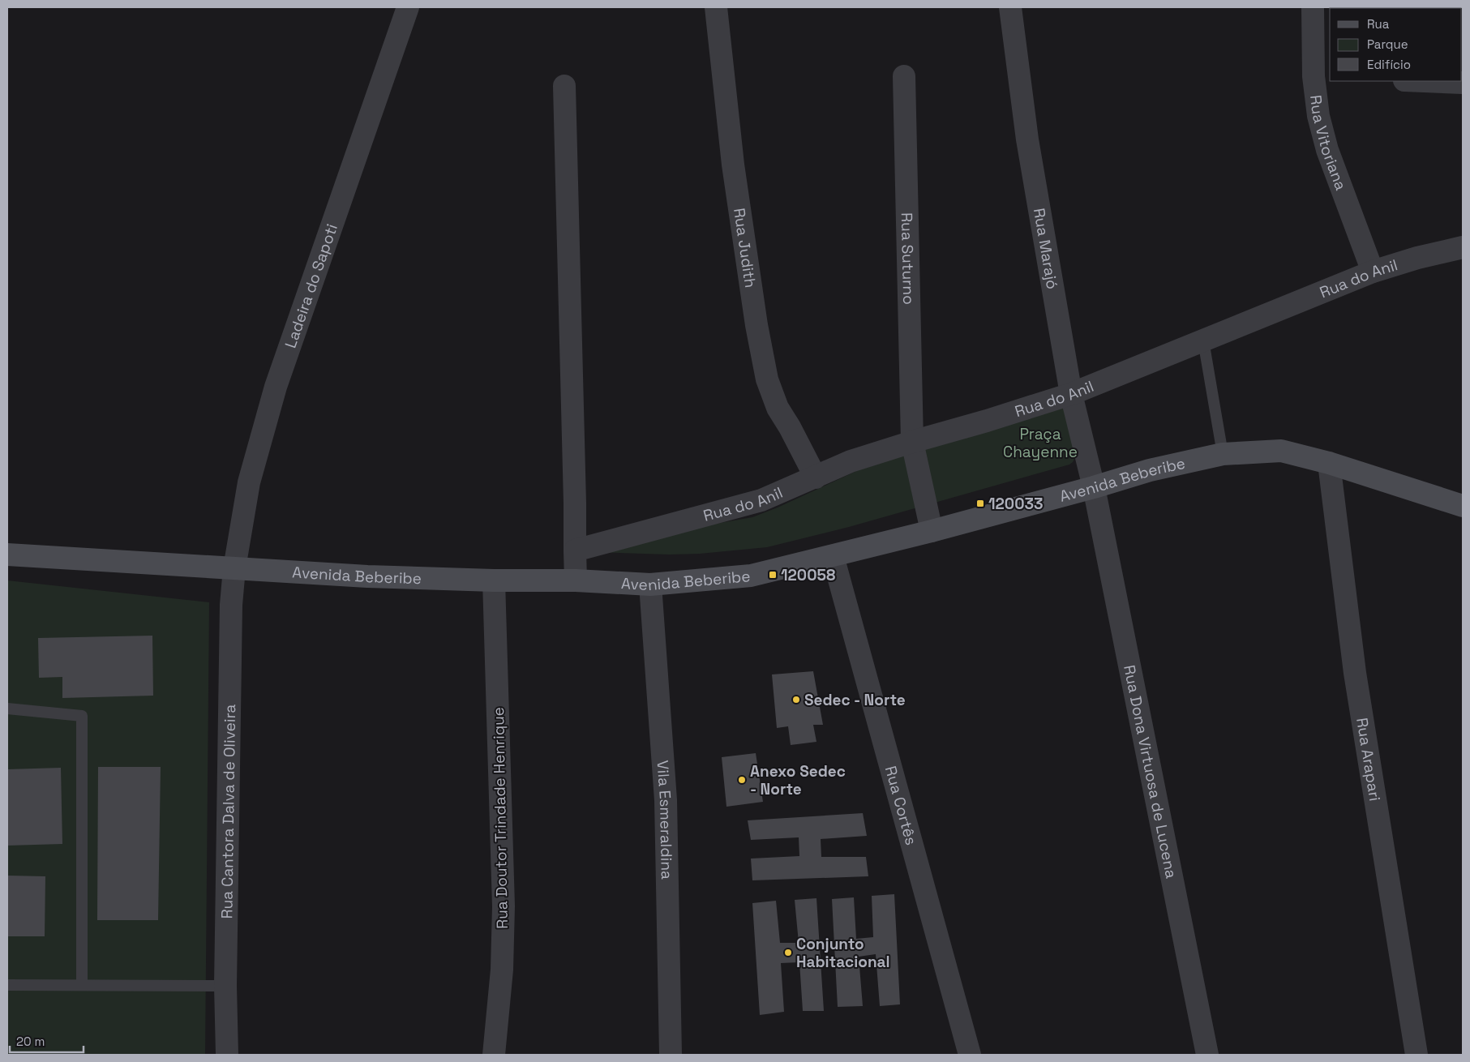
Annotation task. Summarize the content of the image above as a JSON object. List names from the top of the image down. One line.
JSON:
{"streets":{"main road":["Avenida Beberibe"],"street":["Rua Vitoriana","Rua Judith","Rua Marajó","Rua Suturno","Rua do Anil","Ladeira do Sapoti","Rua Arapari","Rua Dona Virtuosa de Lucena","Rua Cortês","Rua Cantora Dalva de Oliveira","Rua Doutor Trindade Henrique","Vila Esmeraldina"]},"crossings":[["Rua Vitoriana","Rua do Anil"],["Rua Judith","Rua do Anil"],["Rua Marajó","Rua do Anil"],["Rua Marajó","Avenida Beberibe"],["Rua Marajó","Rua Dona Virtuosa de Lucena"],["Rua Suturno","Rua do Anil"],["Rua Suturno","Avenida Beberibe"],["Ladeira do Sapoti","Avenida Beberibe"],["Ladeira do Sapoti","Rua Cantora Dalva de Oliveira"],["Avenida Beberibe","Rua Arapari"],["Avenida Beberibe","Rua Dona Virtuosa de Lucena"],["Avenida Beberibe","Rua Cortês"],["Avenida Beberibe","Rua Cantora Dalva de Oliveira"],["Avenida Beberibe","Rua Doutor Trindade Henrique"],["Avenida Beberibe","Vila Esmeraldina"]],"parks":["Praça Chayenne"],"places":{"transit":["120033","120058"],"other":["Sedec - Norte","Anexo Sedec - Norte","Conjunto Habitacional"]},"legend":["Rua","Parque","Edifício"],"scale_bar":"20 m"}
